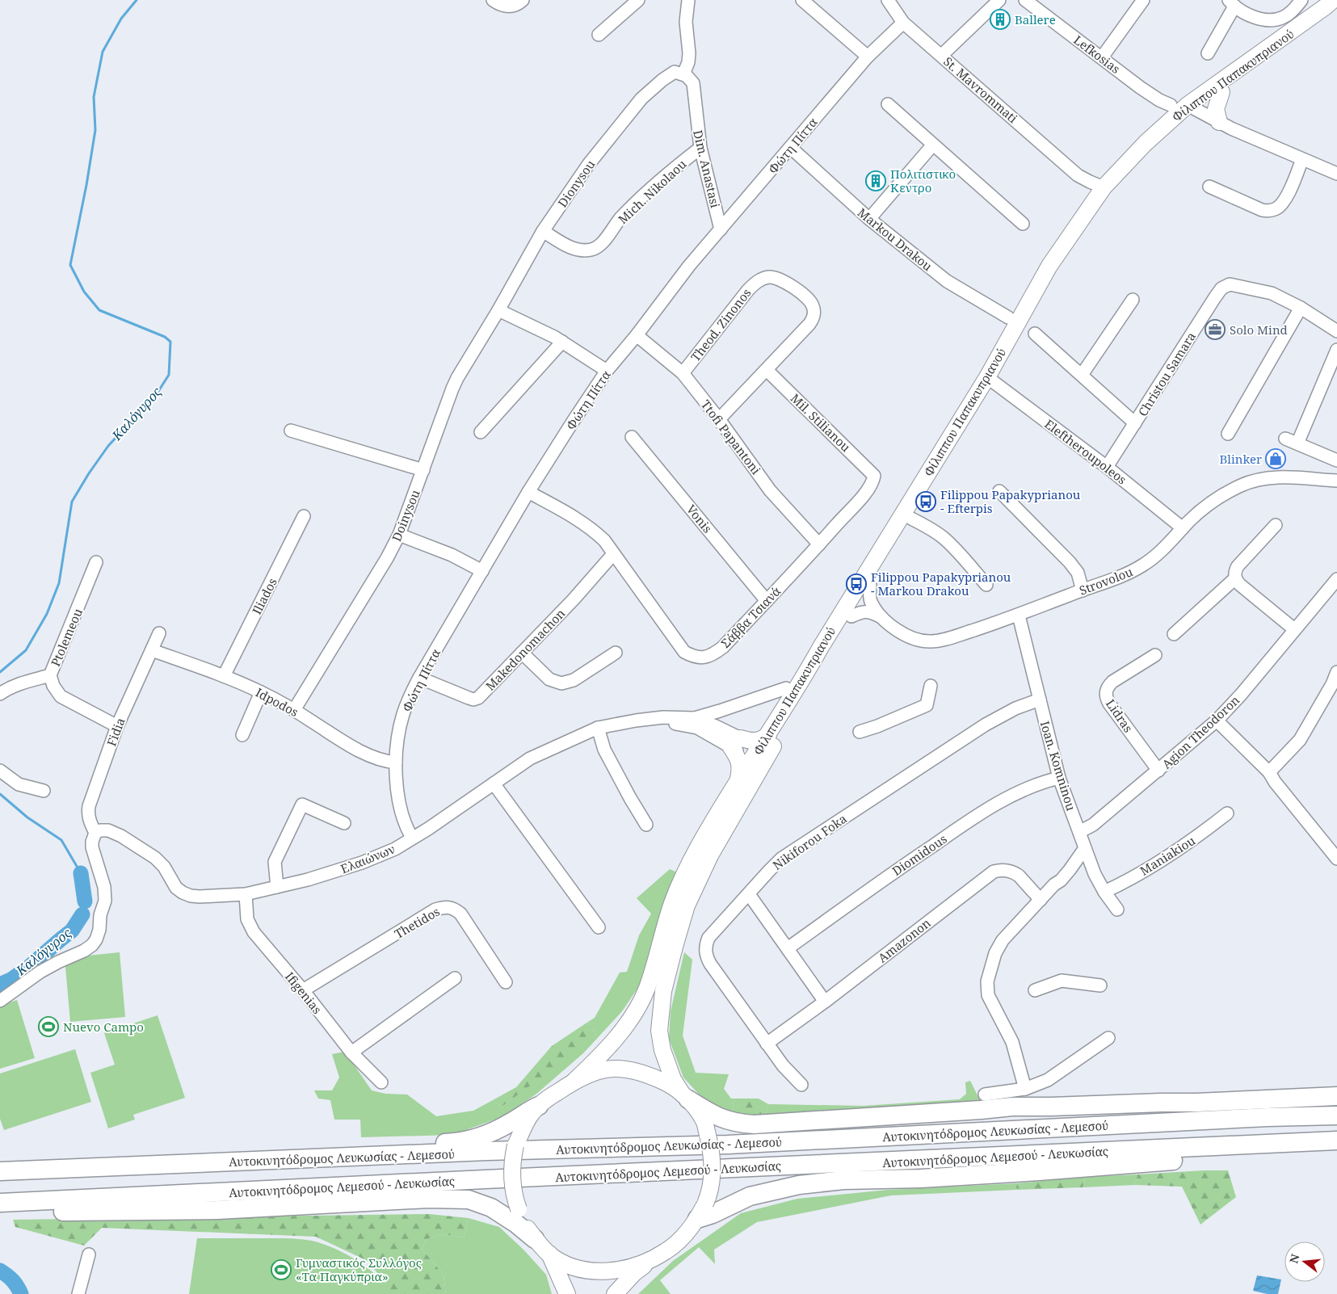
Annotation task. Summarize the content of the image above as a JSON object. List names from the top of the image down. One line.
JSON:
{"streets":{"highway":["Αυτοκινητόδρομος Λευκωσίας - Λεμεσού","Αυτοκινητόδρομος Λεμεσού - Λευκωσίας"],"main road":["Φίλιππου Παπακυπριανού"],"street":["Lefkosias","St. Mavrommati","Φώτη Πίττα","Dim. Anastasi","Dionysou","Mich. Nikolaou","Markou Drakou","Theod. Zinonos","Christou Samara","Mil. Stilianou","Ttofi Papantoni","Eleftheroupoleos","Doinysou","Vonis","Strovolou","Iliados","Σάββα Τσιανά","Ptolemeou","Makedonomachon","Idpodos","Lidras","Fidia","Agion Theodoron","Ioan. Komninou","Nikiforou Foka","Diomidous","Maniakiou","Ελαιώνων","Thetidos","Amazonon","Ifigenias"]},"crossings":[["Lefkosias","Φίλιππου Παπακυπριανού"],["Φίλιππου Παπακυπριανού","St. Mavrommati"],["Φίλιππου Παπακυπριανού","Eleftheroupoleos"],["Φίλιππου Παπακυπριανού","Strovolou"],["Φίλιππου Παπακυπριανού","Ελαιώνων"],["St. Mavrommati","Φώτη Πίττα"],["Φώτη Πίττα","Dim. Anastasi"],["Φώτη Πίττα","Markou Drakou"],["Φώτη Πίττα","Ttofi Papantoni"],["Φώτη Πίττα","Σάββα Τσιανά"],["Φώτη Πίττα","Makedonomachon"],["Φώτη Πίττα","Idpodos"],["Φώτη Πίττα","Ελαιώνων"],["Dim. Anastasi","Dionysou"],["Dim. Anastasi","Mich. Nikolaou"],["Dionysou","Mich. Nikolaou"],["Dionysou","Doinysou"],["Theod. Zinonos","Mil. Stilianou"],["Theod. Zinonos","Ttofi Papantoni"],["Christou Samara","Eleftheroupoleos"],["Mil. Stilianou","Σάββα Τσιανά"],["Ttofi Papantoni","Σάββα Τσιανά"],["Eleftheroupoleos","Strovolou"],["Doinysou","Idpodos"],["Vonis","Σάββα Τσιανά"],["Strovolou","Ioan. Komninou"],["Iliados","Idpodos"],["Σάββα Τσιανά","Makedonomachon"],["Ptolemeou","Fidia"],["Idpodos","Fidia"],["Lidras","Agion Theodoron"],["Fidia","Ελαιώνων"],["Agion Theodoron","Ioan. Komninou"],["Ioan. Komninou","Nikiforou Foka"],["Ioan. Komninou","Diomidous"],["Ioan. Komninou","Maniakiou"],["Nikiforou Foka","Amazonon"],["Ελαιώνων","Ifigenias"],["Thetidos","Ifigenias"]],"water":["Καλόγυρος"],"places":{"building":["Ballere","Πολιτιστικο Κεντρο"],"office":["Solo Mind"],"shop":["Blinker"],"bus stop":["Filippou Papakyprianou - Efterpis","Filippou Papakyprianou - Markou Drakou"],"sports":["Nuevo Campo","Γυμναστικός Συλλόγος «Τα Παγκύπρια»"]},"north":"left"}
